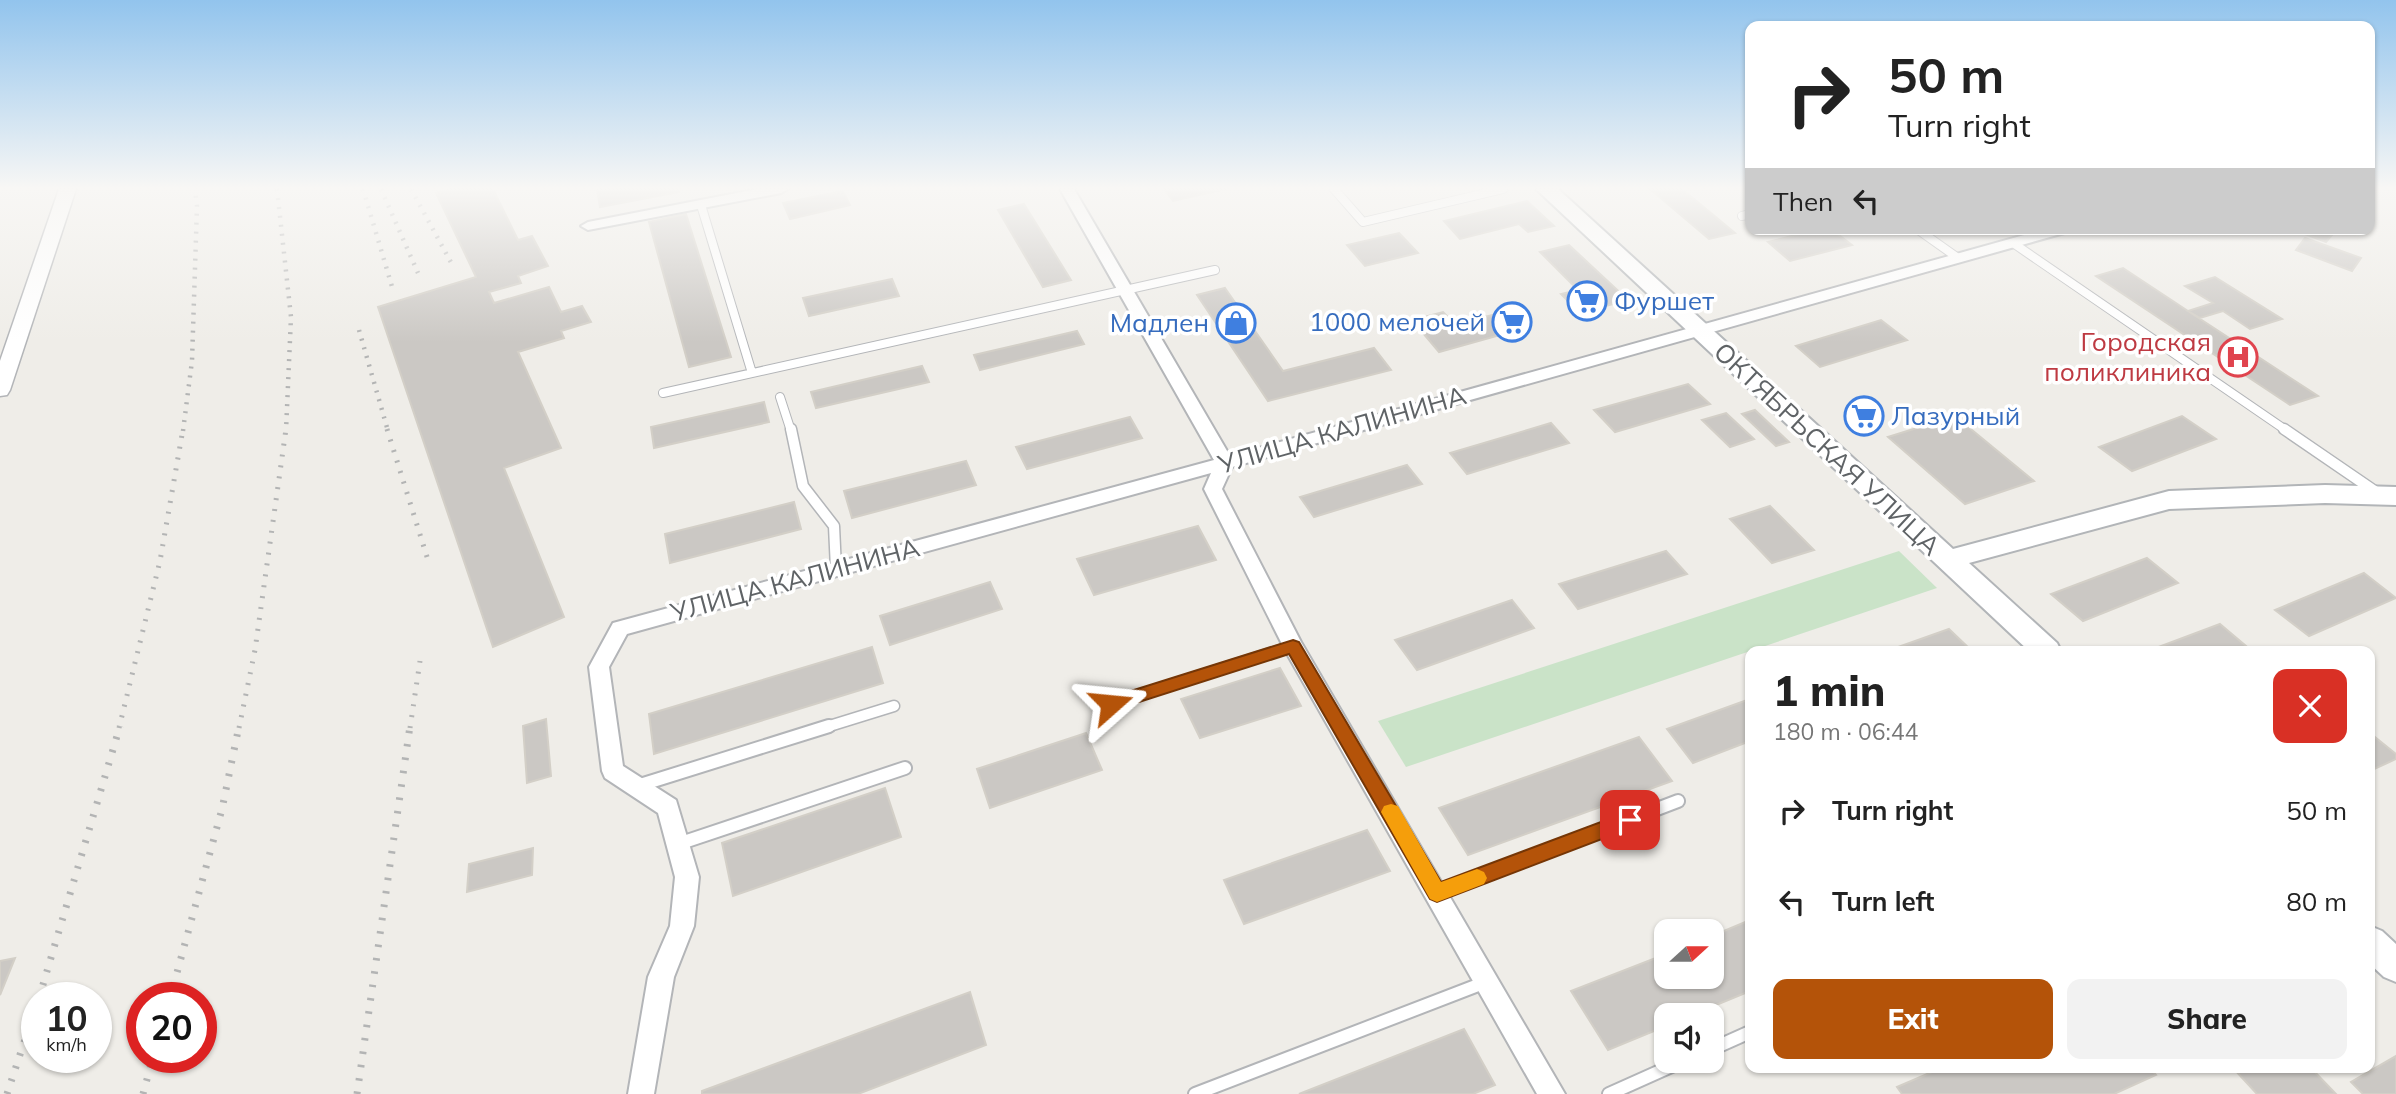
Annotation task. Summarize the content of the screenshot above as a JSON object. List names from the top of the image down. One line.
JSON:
{"streets":{"main road":["ОКТЯБРЬСКАЯ УЛИЦА"],"street":["УЛИЦА КАЛИНИНА"]},"crossings":[["УЛИЦА КАЛИНИНА","ОКТЯБРЬСКАЯ УЛИЦА"]],"places":{"supermarket":["Фуршет","1000 мелочей","Лазурный"],"shop":["Мадлен"],"hospital":["Городская поликлиника"]},"north":"right","page":{"turn":["50 m","Turn right"],"then":"Then","heading":["1 min","180 m · 06:44"],"list":[{"name":"Turn right","value":"50 m"},{"name":"Turn left","value":"80 m"}],"buttons":["Exit","Share"],"speed":"10 km/h","limit":"20"}}
